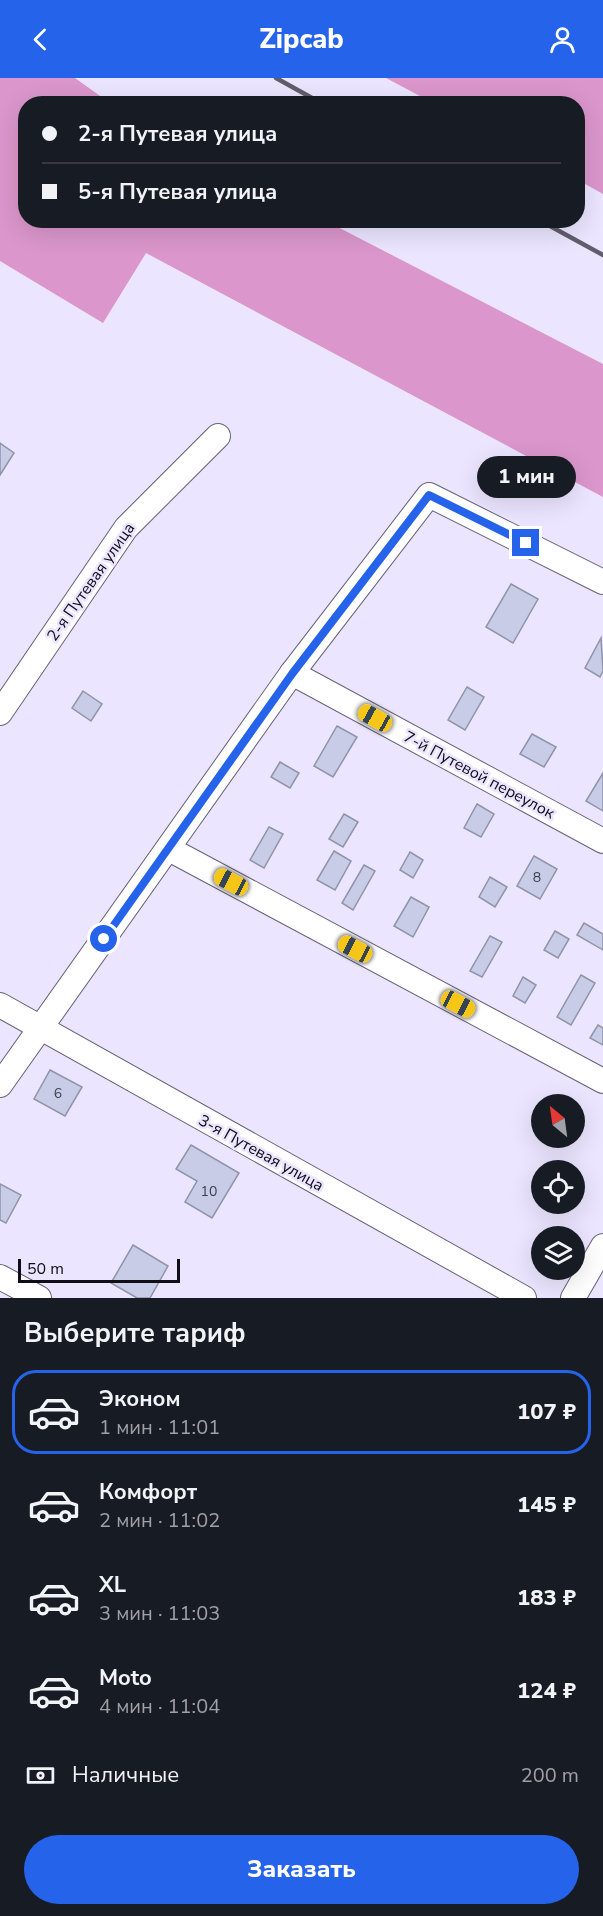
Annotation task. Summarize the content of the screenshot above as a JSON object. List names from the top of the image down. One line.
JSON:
{"streets":{"street":["2-я Путевая улица","7-й Путевой переулок","3-я Путевая улица"]},"house_numbers":["8","6","10"],"scale_bar":"50 m","north":"top left","page":{"header":"Zipcab","banner":["2-я Путевая улица","5-я Путевая улица"],"bubble":"1 мин","scale":"50 m","heading":"Выберите тариф","list":[{"name":"Эконом","note":"1 мин · 11:01","value":"107 ₽"},{"name":"Комфорт","note":"2 мин · 11:02","value":"145 ₽"},{"name":"XL","note":"3 мин · 11:03","value":"183 ₽"},{"name":"Moto","note":"4 мин · 11:04","value":"124 ₽"}],"pay":["Наличные","200 m"],"buttons":"Заказать"}}
